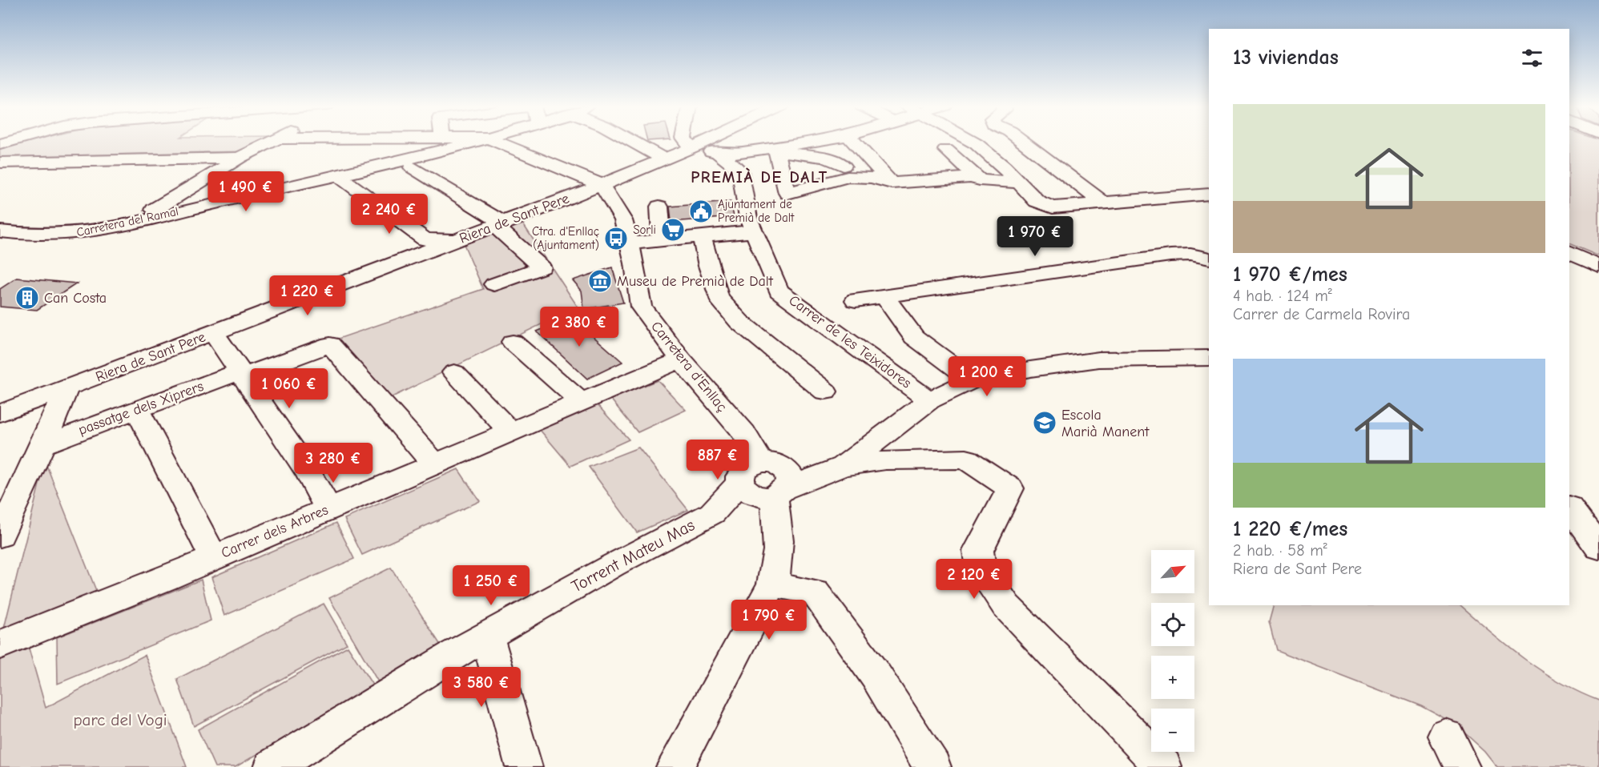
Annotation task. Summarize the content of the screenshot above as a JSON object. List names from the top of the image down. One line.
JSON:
{"streets":{"street":["Riera de Sant Pere","Carretera del Ramal","Carrer de les Teixidores","Carretera d'Enllaç","passatge dels Xiprers","Carrer dels Arbres","Torrent Mateu Mas"]},"crossings":[["Riera de Sant Pere","Carretera d'Enllaç"],["Carretera d'Enllaç","Carrer dels Arbres"],["Carretera d'Enllaç","Torrent Mateu Mas"]],"districts":["PREMIÀ DE DALT"],"parks":["parc del Vogi"],"places":{"public building":["Ajuntament de Premià de Dalt"],"supermarket":["Sorli"],"bus stop":["Ctra. d'Enllaç (Ajuntament)"],"museum":["Museu de Premià de Dalt"],"building":["Can Costa"],"school or university":["Escola Marià Manent"]},"north":"top right","page":{"heading":"13 viviendas","list":[{"name":"1 970 €/mes","note":"4 hab. · 124 m² · Carrer de Carmela Rovira"},{"name":"1 220 €/mes","note":"2 hab. · 58 m² · Riera de Sant Pere"}],"price":["1 490 €","2 240 €","1 970 €","1 220 €","2 380 €","1 200 €","1 060 €","887 €","3 280 €","2 120 €","1 250 €","1 790 €","3 580 €"],"map_buttons":["+","−"]}}
